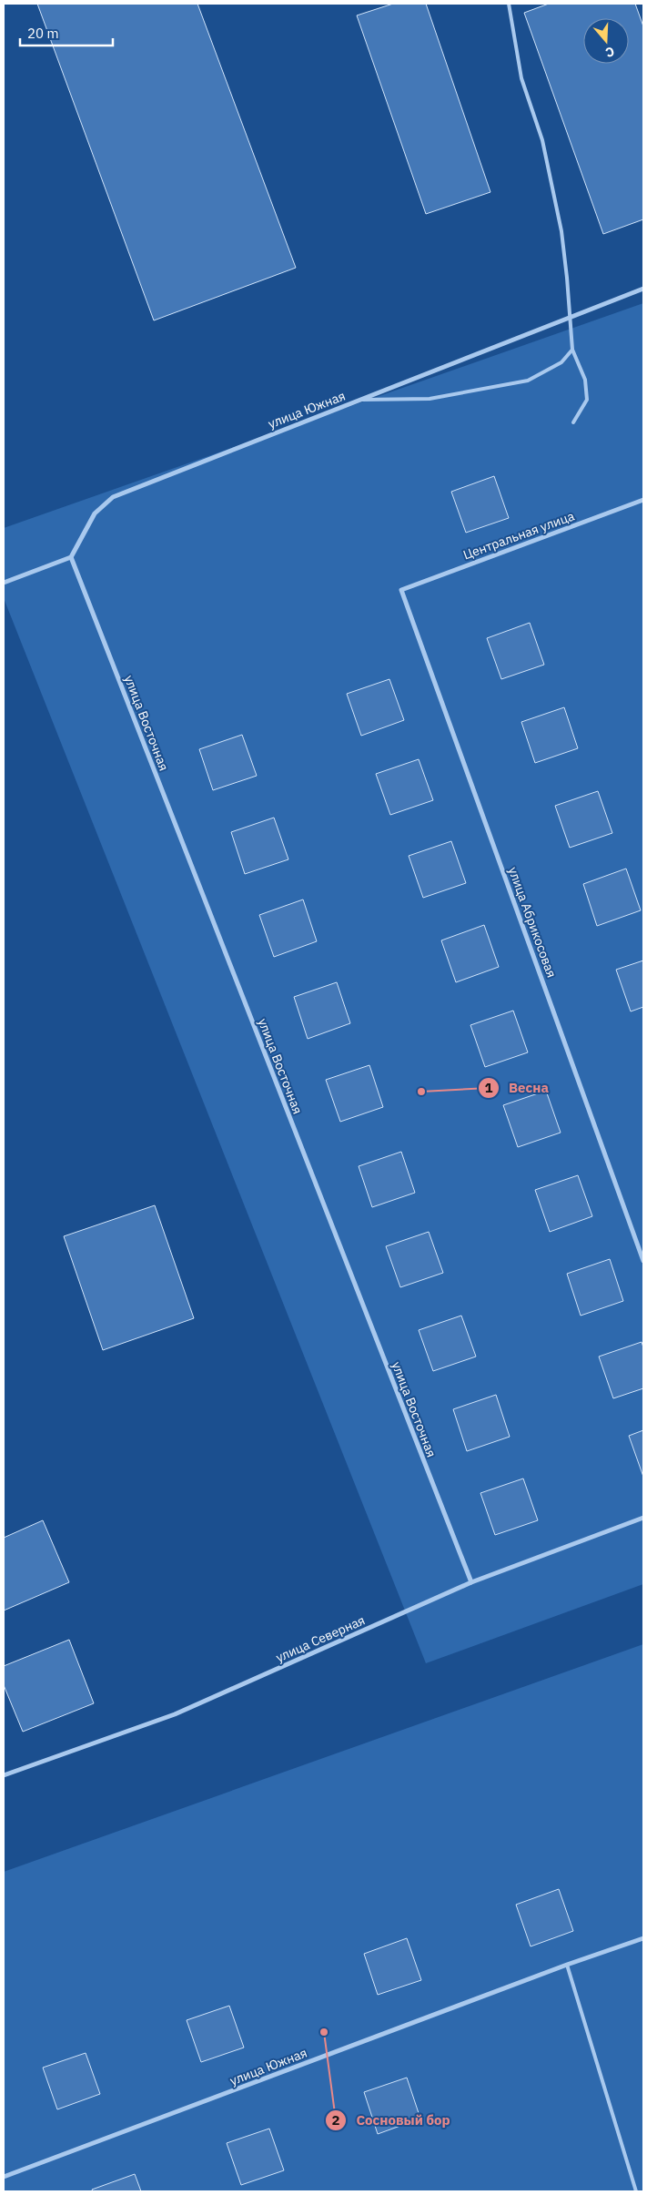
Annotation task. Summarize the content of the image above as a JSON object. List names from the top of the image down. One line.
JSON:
{"streets":{"street":["улица Южная","Центральная улица","улица Восточная","улица Абрикосовая","улица Северная"]},"crossings":[["улица Южная","улица Восточная"],["Центральная улица","улица Абрикосовая"],["улица Восточная","улица Северная"]],"places":["Весна","Сосновый бор"],"scale_bar":"20 m","north":"bottom"}
